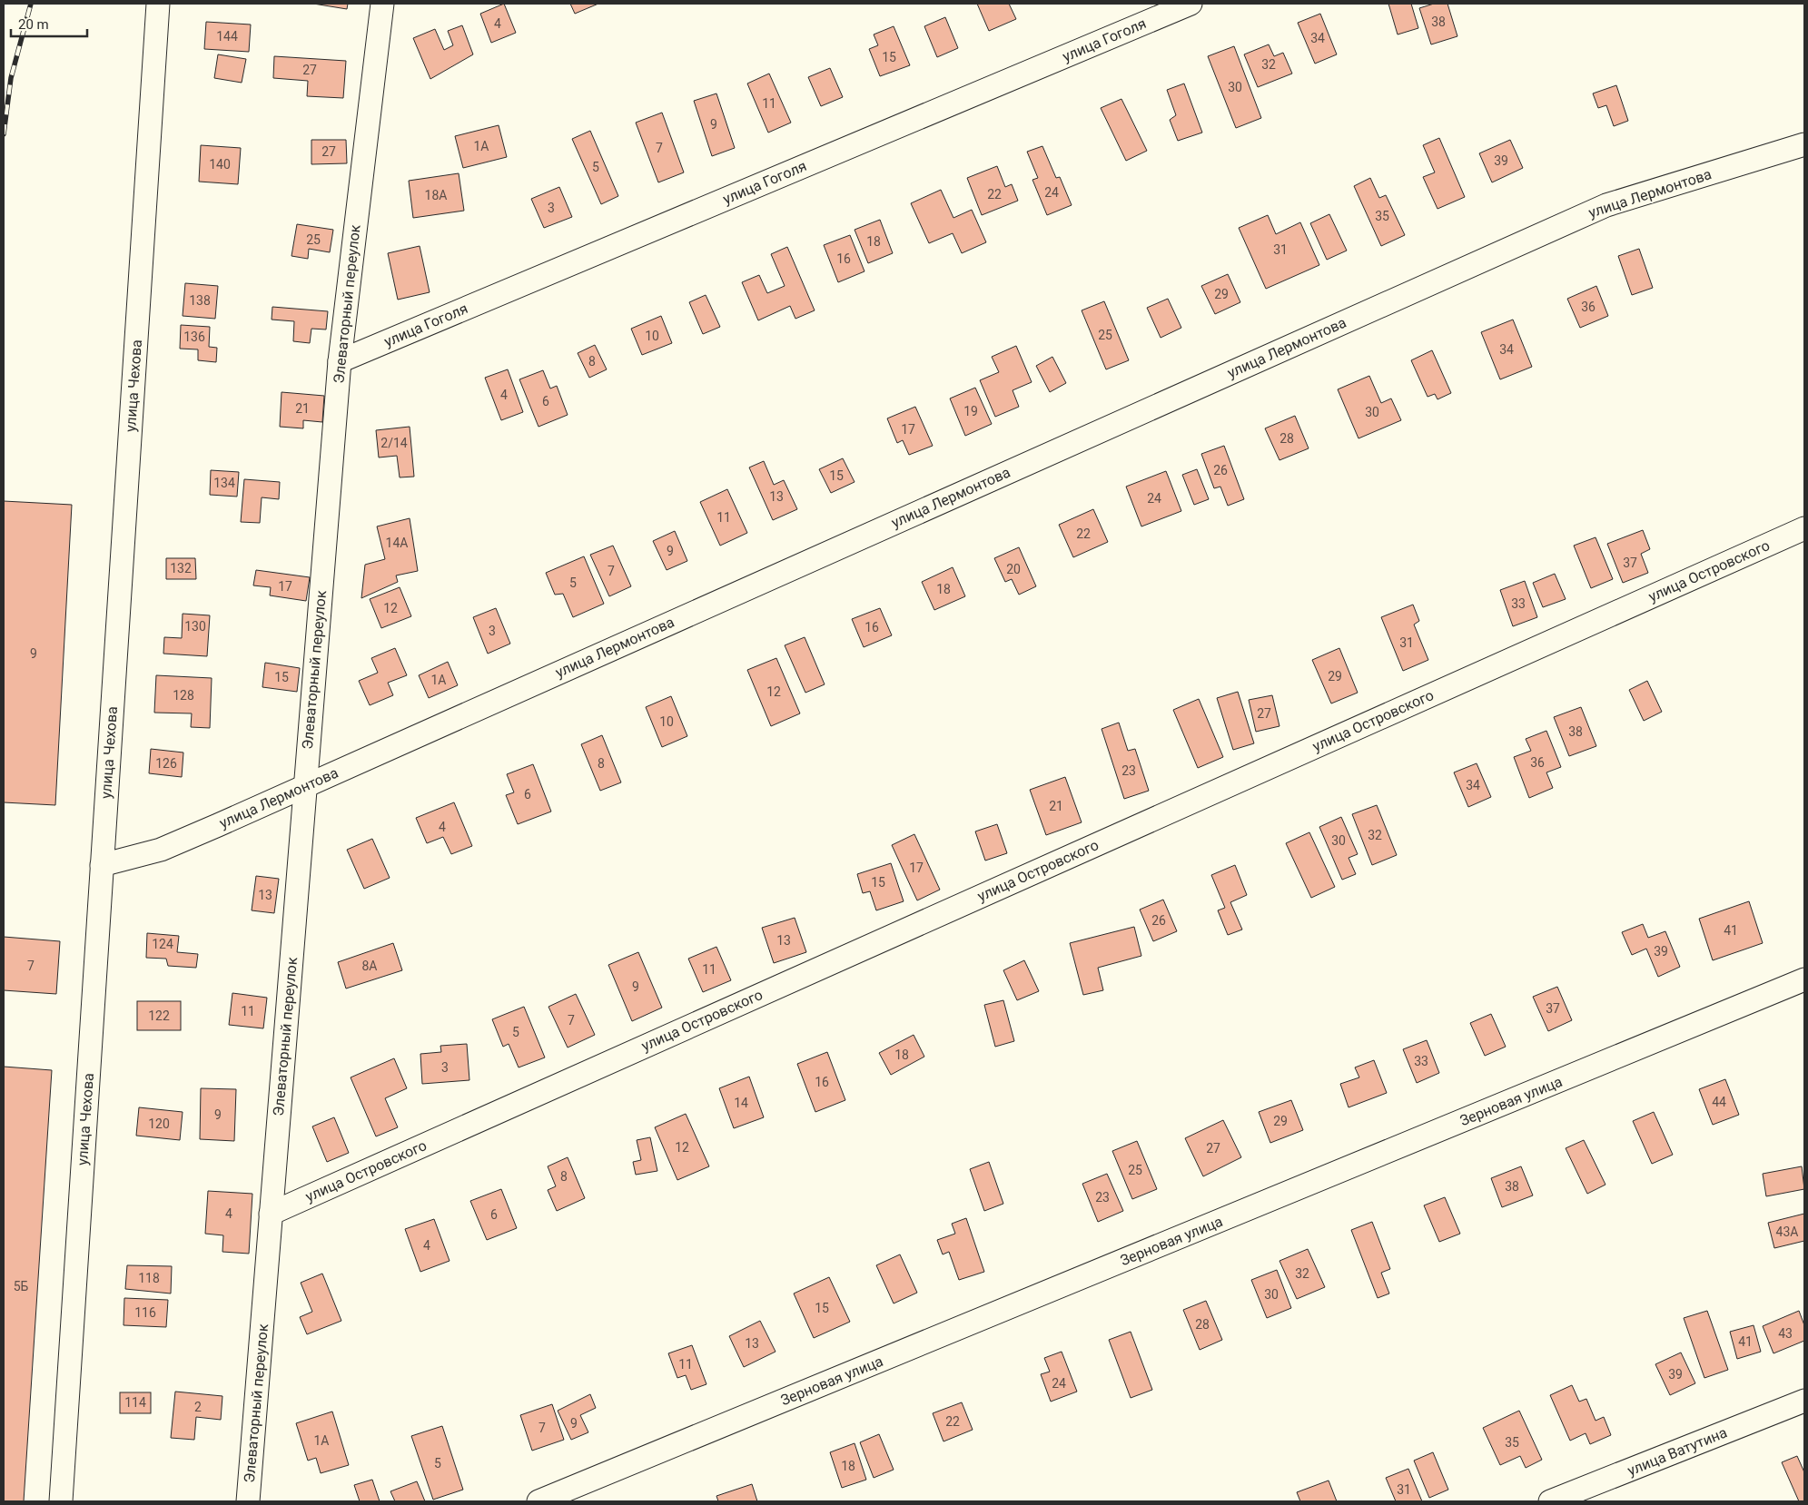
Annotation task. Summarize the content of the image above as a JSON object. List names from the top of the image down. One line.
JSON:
{"streets":{"street":["улица Гоголя","улица Лермонтова","Элеваторный переулок","улица Чехова","улица Островского","Зерновая улица","улица Ватутина"]},"crossings":[["улица Гоголя","Элеваторный переулок"],["улица Лермонтова","Элеваторный переулок"],["улица Лермонтова","улица Чехова"],["Элеваторный переулок","улица Островского"]],"house_numbers":["38","4","144","34","15","32","27","30","11","9","1А","7","27","39","140","5","24","22","18А","3","35","25","18","31","16","29","138","36","25","10","136","34","8","4","6","21","19","30","17","28","2/14","26","15","134","13","24","11","22","14А","9","37","132","20","7","5","17","18","33","12","130","16","3","31","9","29","15","1А","12","128","27","10","38","36","126","8","23","34","6","21","4","32","30","17","15","13","26","41","13","124","39","7","8А","11","9","37","11","122","7","5","18","33","3","16","44","14","9","29","120","12","27","25","8","38","23","4","6","43А","4","32","118","5Б","30","15","116","28","43","41","13","11","39","24","114","2","22","9","7","1А","35","5","18","31"],"scale_bar":"20 m"}
